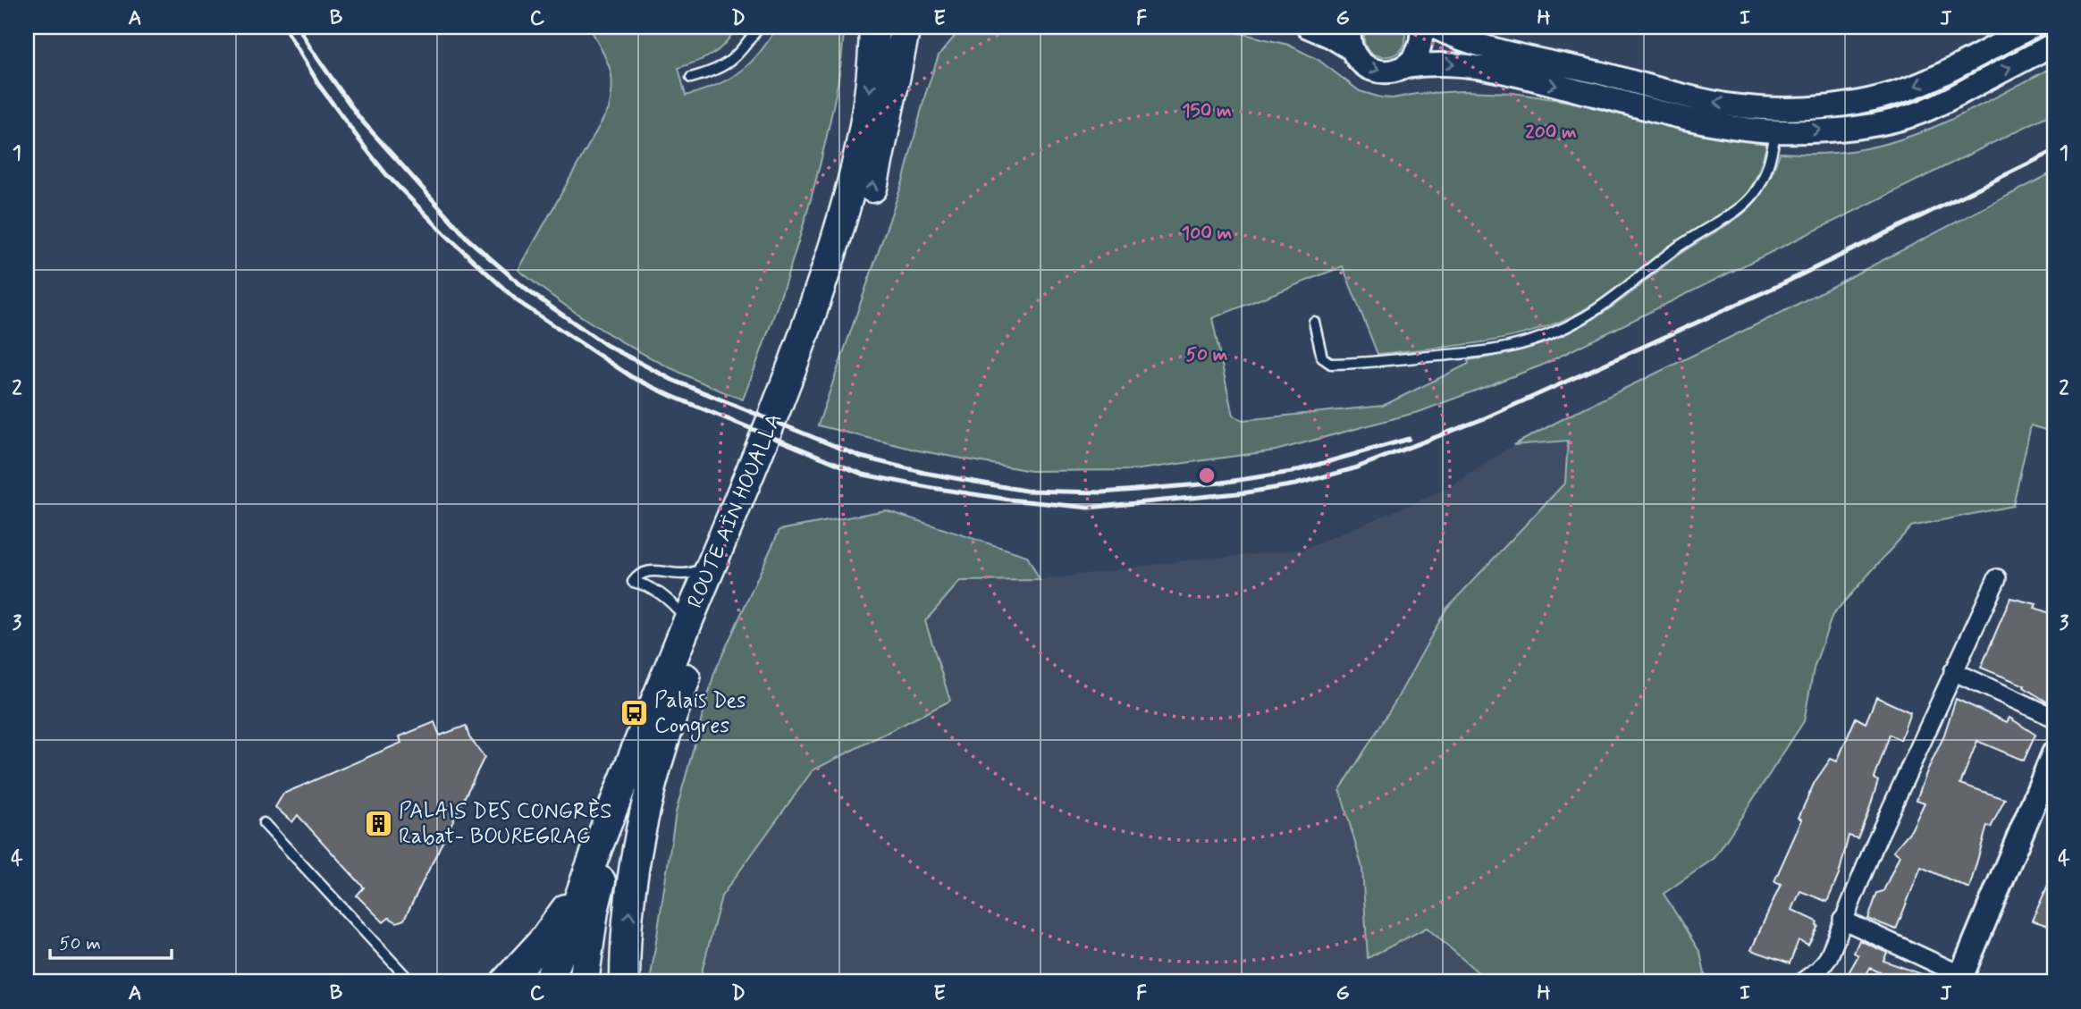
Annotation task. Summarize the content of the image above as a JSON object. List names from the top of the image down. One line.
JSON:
{"streets":{"highway":["ROUTE AÏN HOUALLA"]},"places":{"bus stop":["Palais Des Congres"],"building":["PALAIS DES CONGRÈS Rabat- BOUREGRAG"]},"scale_bar":"50 m","grid":{"columns":["A","B","C","D","E","F","G","H","I","J"],"rows":["1","2","3","4"]},"rings":["150 m","200 m","100 m","50 m"]}
